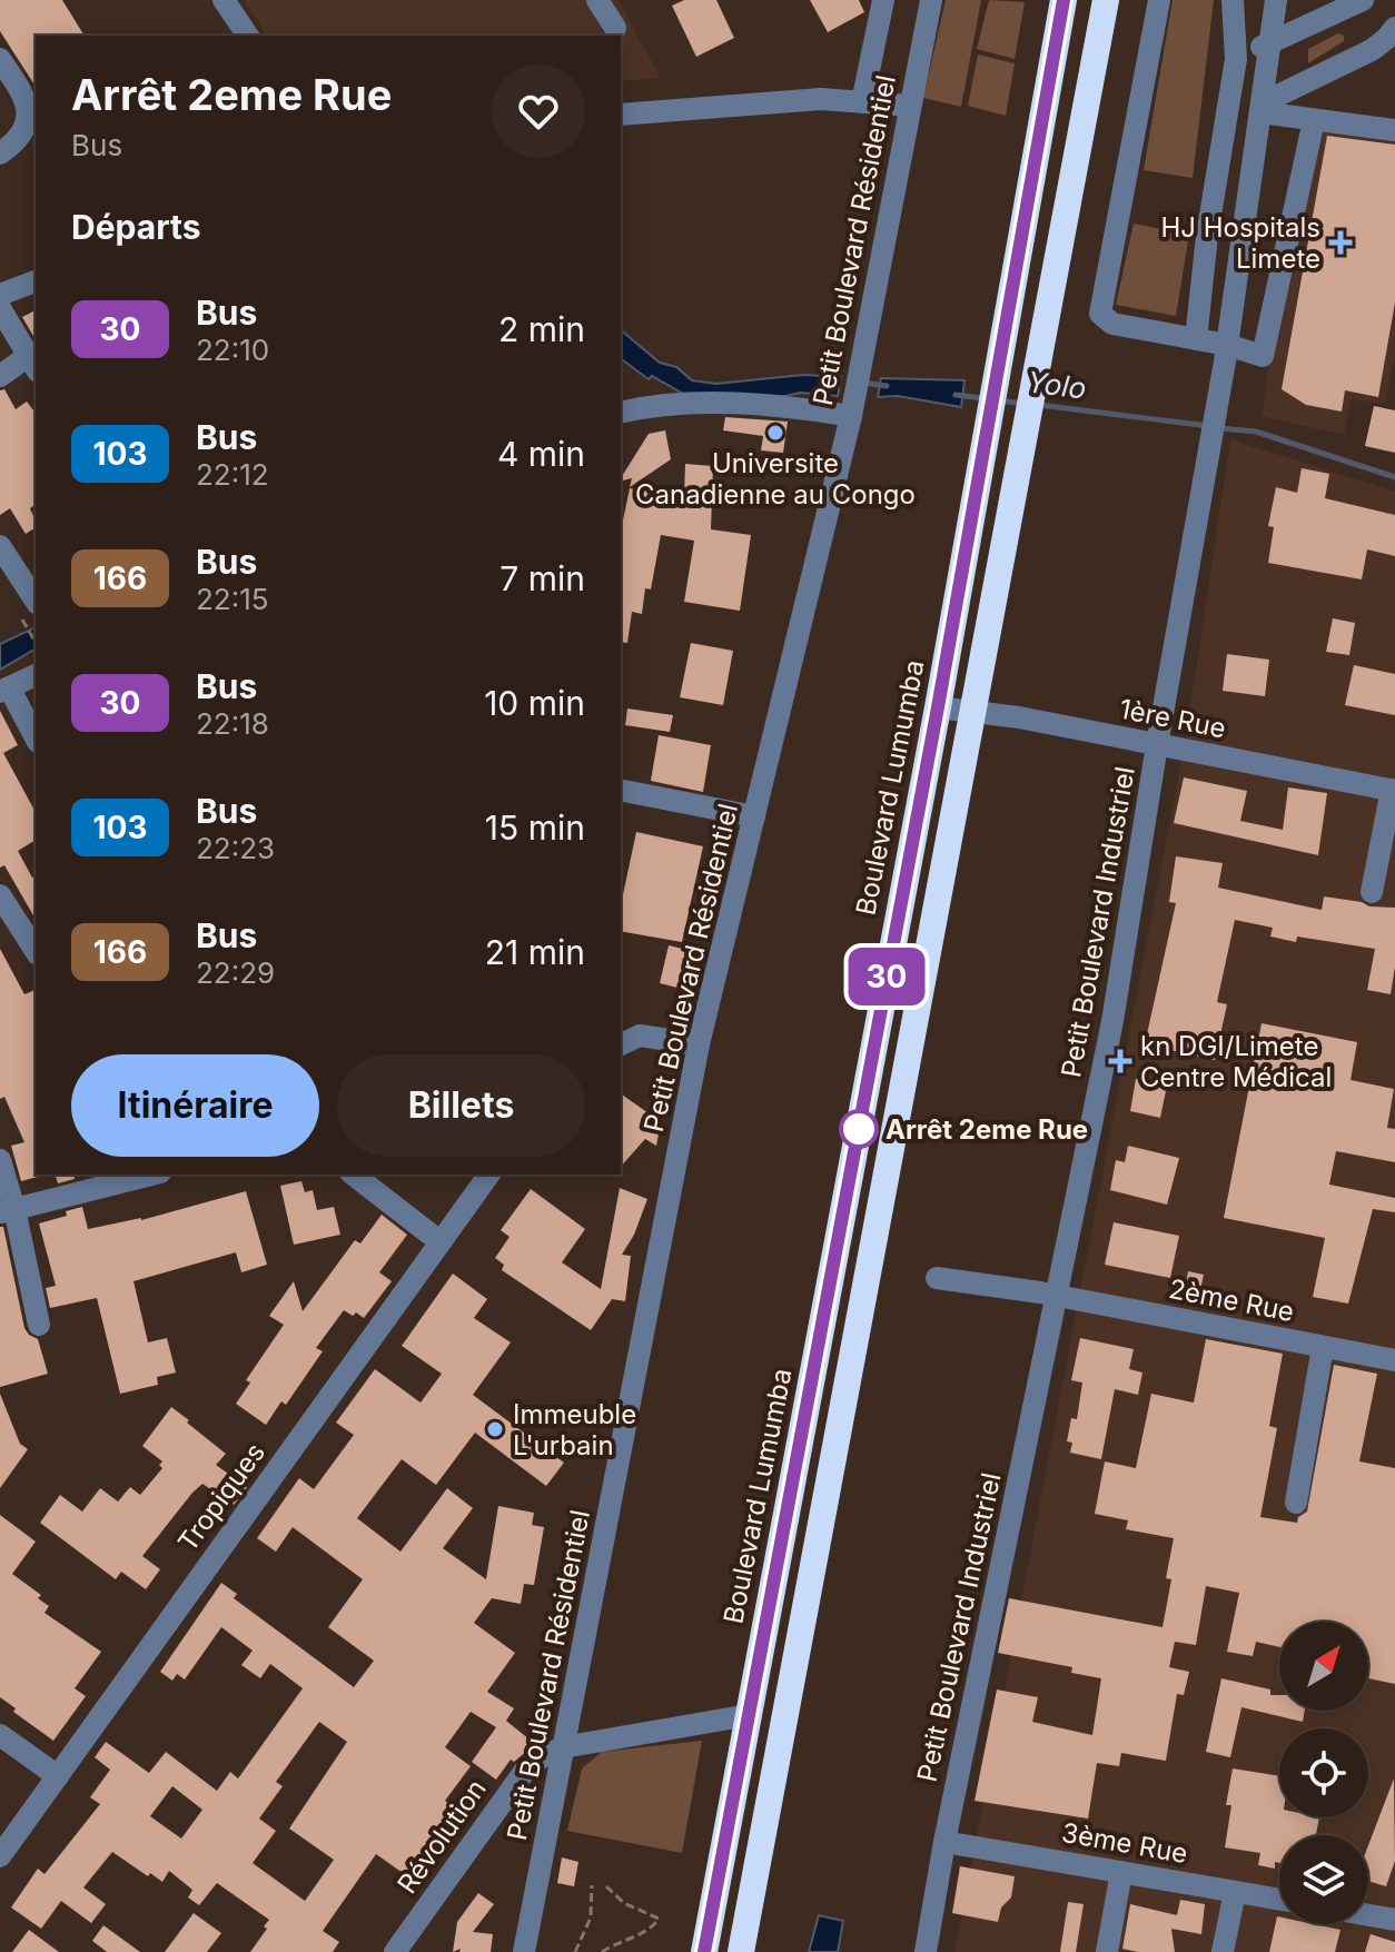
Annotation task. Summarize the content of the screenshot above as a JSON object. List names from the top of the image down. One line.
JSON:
{"streets":{"highway":["Boulevard Lumumba"],"street":["Petit Boulevard Résidentiel","1ère Rue","Petit Boulevard Industriel","2ème Rue","Tropiques","Révolution","3ème Rue"]},"crossings":[["Petit Boulevard Résidentiel","Révolution"],["1ère Rue","Boulevard Lumumba"],["1ère Rue","Petit Boulevard Industriel"],["Boulevard Lumumba","Révolution"],["Petit Boulevard Industriel","2ème Rue"],["Petit Boulevard Industriel","3ème Rue"]],"water":["Yolo"],"places":{"health":["HJ Hospitals Limete","kn DGI/Limete Centre Médical"],"other":["Universite Canadienne au Congo","Arrêt 2eme Rue","Immeuble L'urbain"]},"lines":["bus line 30"],"north":"top right","page":{"on_map":"30","heading":[["Arrêt 2eme Rue","Bus"],"Départs"],"list":[{"mark":"30","name":"Bus","note":"22:10","value":"2 min"},{"mark":"103","name":"Bus","note":"22:12","value":"4 min"},{"mark":"166","name":"Bus","note":"22:15","value":"7 min"},{"mark":"30","name":"Bus","note":"22:18","value":"10 min"},{"mark":"103","name":"Bus","note":"22:23","value":"15 min"},{"mark":"166","name":"Bus","note":"22:29","value":"21 min"}],"buttons":["Itinéraire","Billets"]}}
